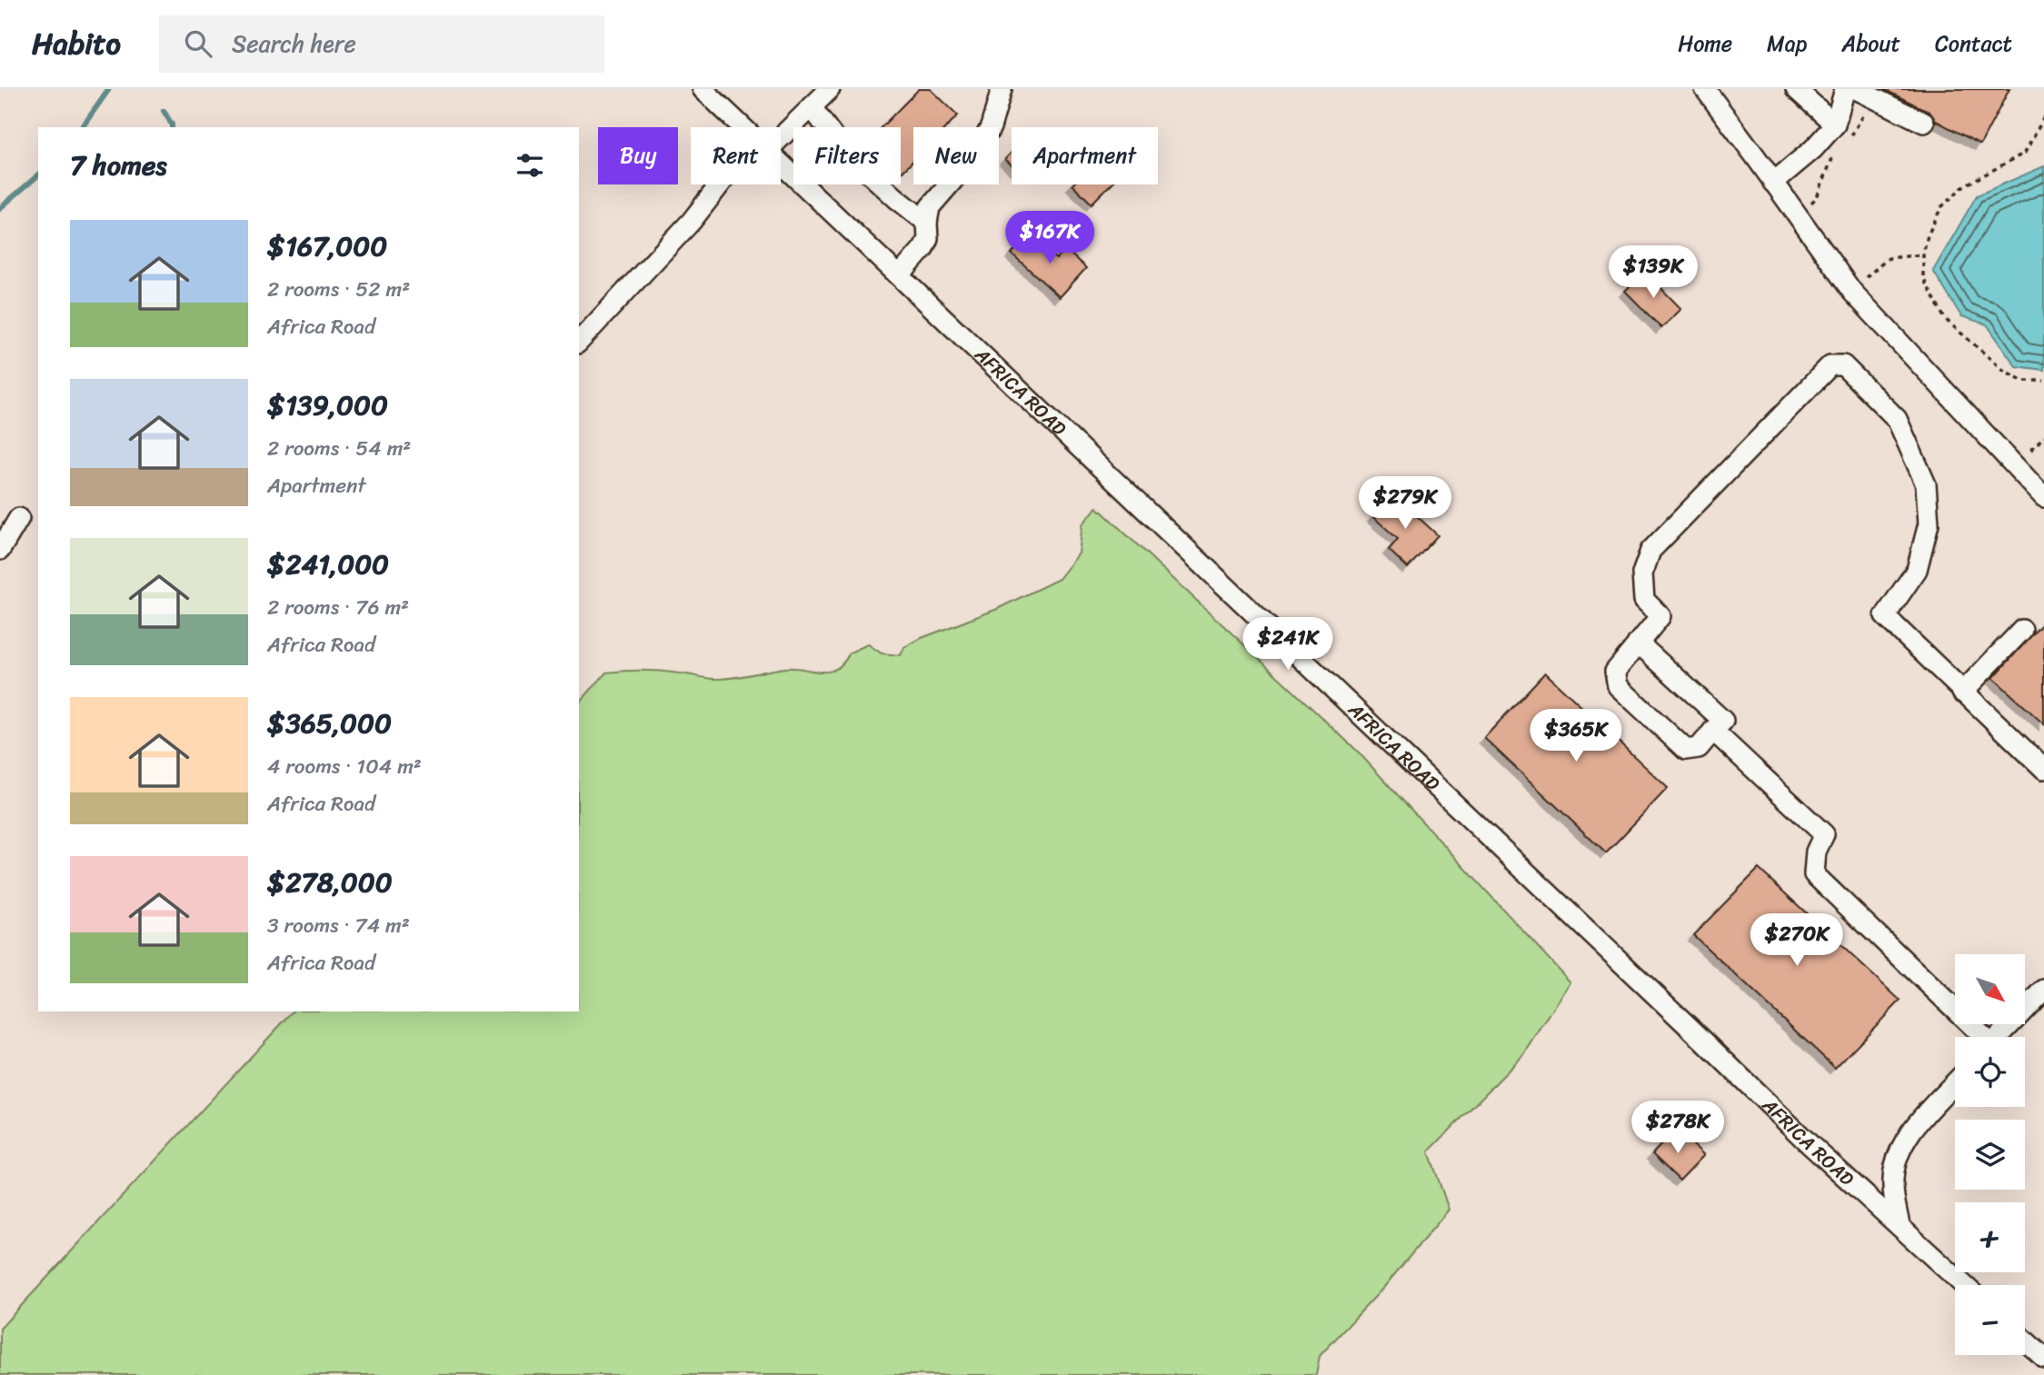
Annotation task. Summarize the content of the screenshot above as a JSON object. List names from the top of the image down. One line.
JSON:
{"streets":{"street":["AFRICA ROAD"]},"north":"bottom right","page":{"header":"Habito","search":"Search here","nav":["Home","Map","About","Contact"],"chip":["Buy","Rent","Filters","New","Apartment"],"heading":"7 homes","list":[{"name":"$167,000","note":"2 rooms · 52 m² · Africa Road"},{"name":"$139,000","note":"2 rooms · 54 m² · Apartment"},{"name":"$241,000","note":"2 rooms · 76 m² · Africa Road"},{"name":"$365,000","note":"4 rooms · 104 m² · Africa Road"},{"name":"$278,000","note":"3 rooms · 74 m² · Africa Road"}],"price":["$167K","$139K","$279K","$241K","$365K","$270K","$278K"],"map_buttons":["+","−"]}}
